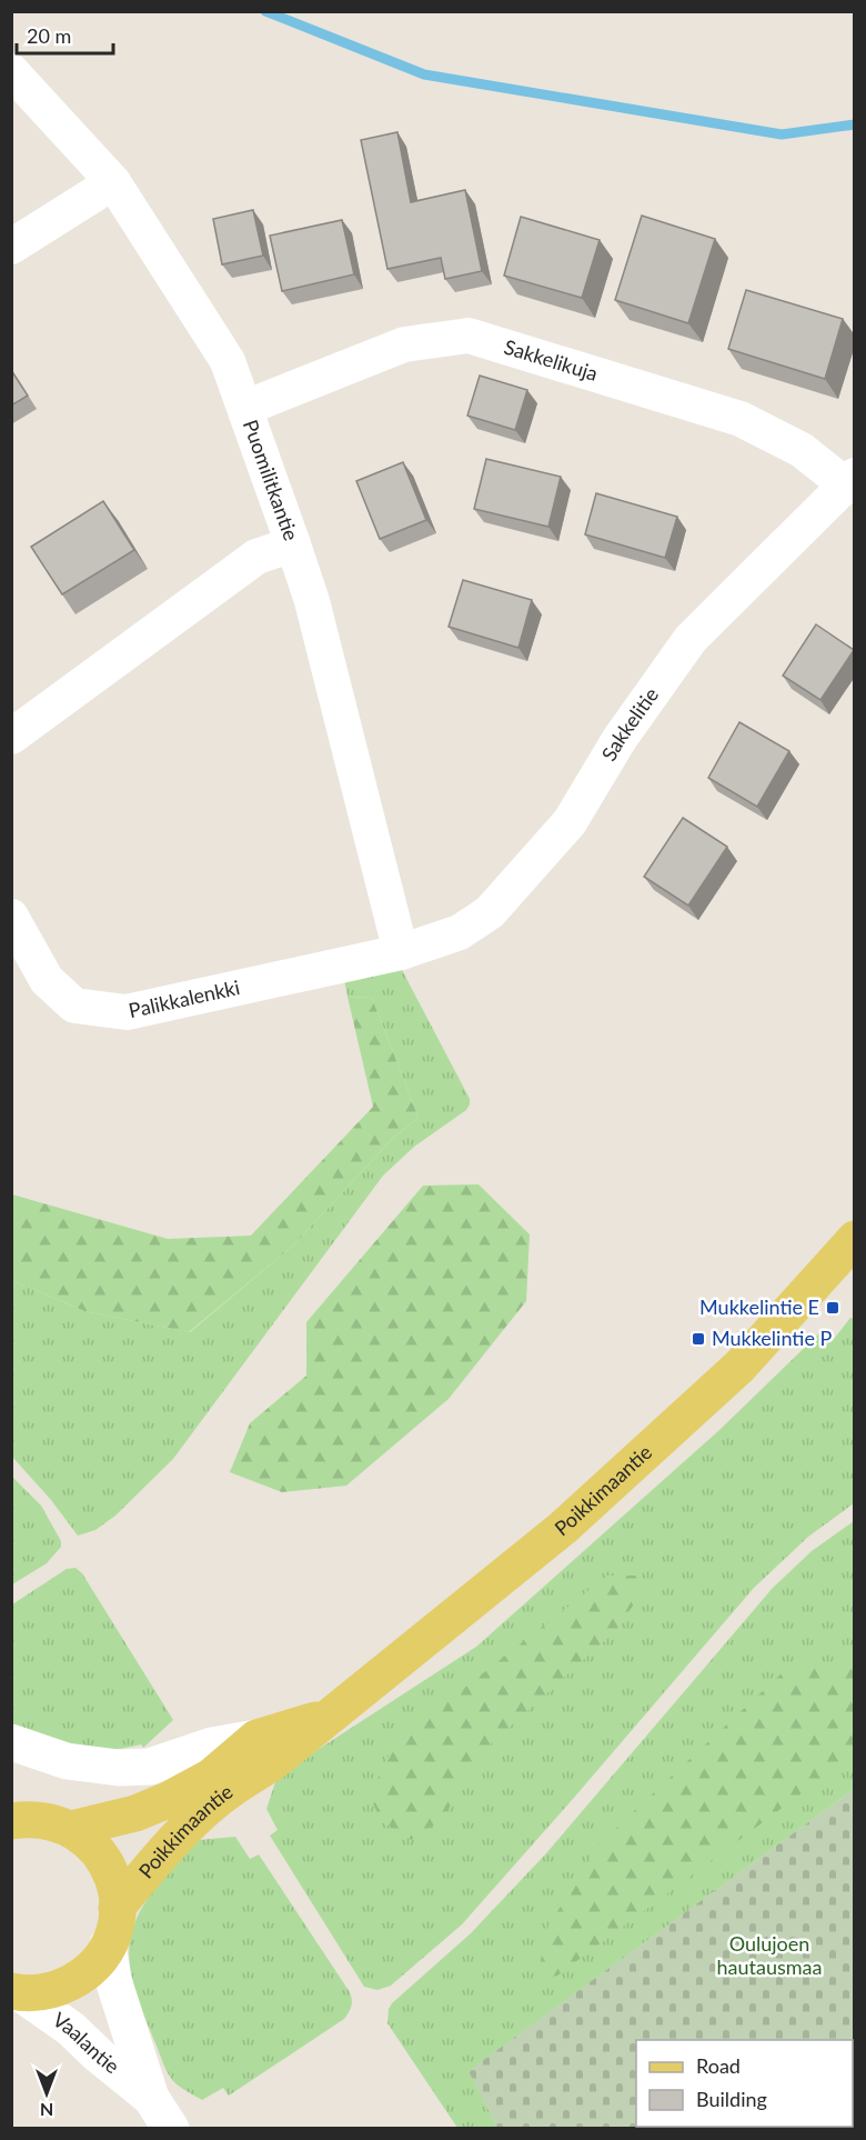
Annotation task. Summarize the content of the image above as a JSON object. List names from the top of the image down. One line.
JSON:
{"streets":{"main road":["Poikkimaantie"],"street":["Sakkelikuja","Puomilitkantie","Sakkelitie","Palikkalenkki","Vaalantie"]},"crossings":[["Sakkelikuja","Puomilitkantie"],["Sakkelikuja","Sakkelitie"],["Puomilitkantie","Sakkelitie"],["Puomilitkantie","Palikkalenkki"],["Sakkelitie","Palikkalenkki"]],"parks":["Oulujoen hautausmaa"],"places":{"transit":["Mukkelintie E","Mukkelintie P"]},"legend":["Road","Building"],"scale_bar":"20 m","north":"bottom"}
